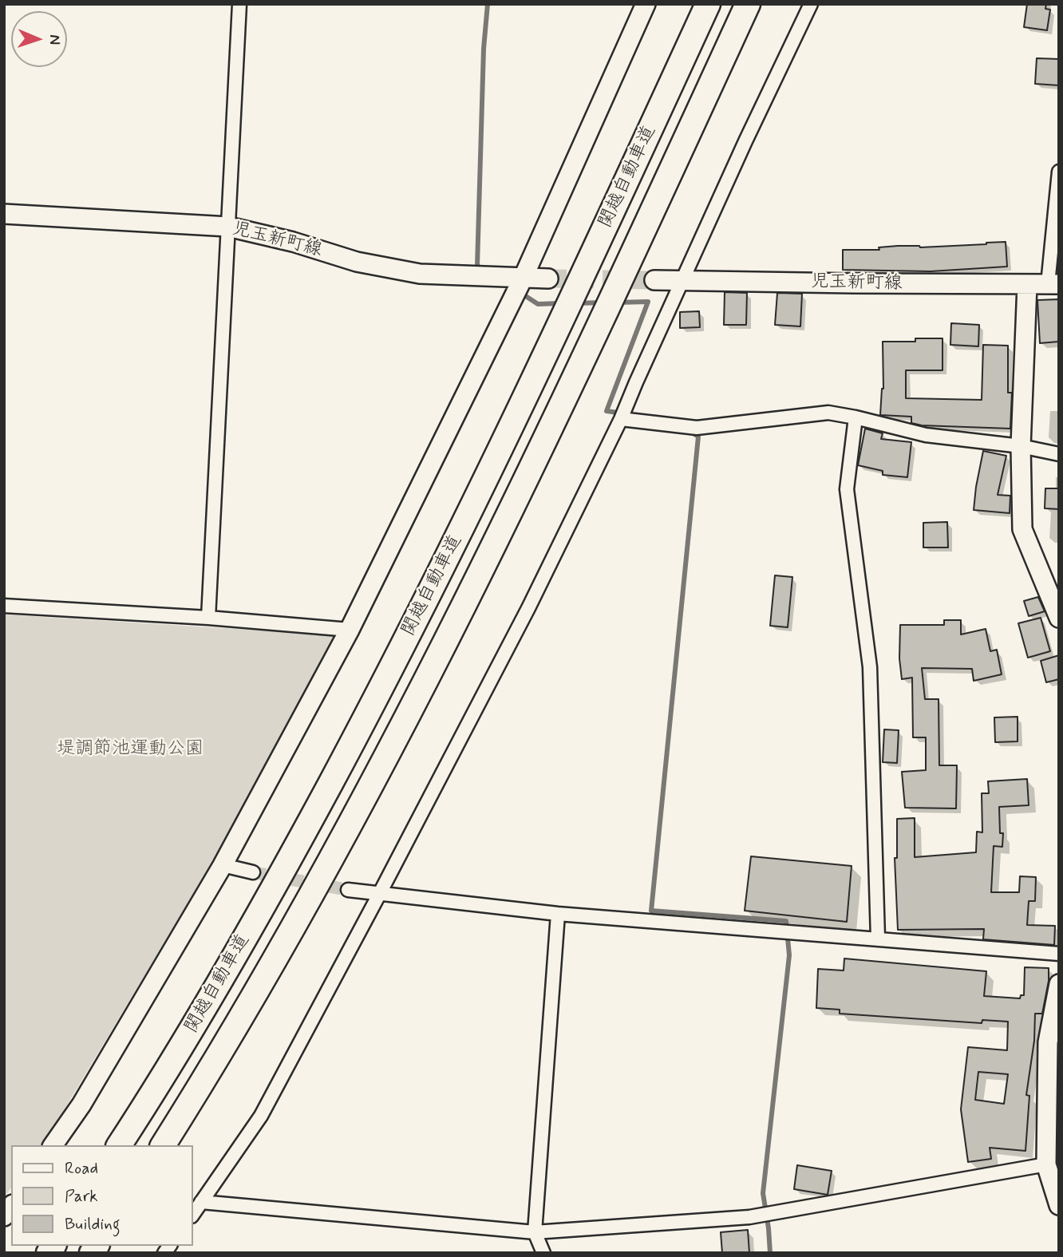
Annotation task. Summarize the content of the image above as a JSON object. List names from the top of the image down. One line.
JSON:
{"streets":{"highway":["関越自動車道"],"street":["児玉新町線"]},"parks":["堤調節池運動公園"],"legend":["Road","Park","Building"],"north":"right"}
